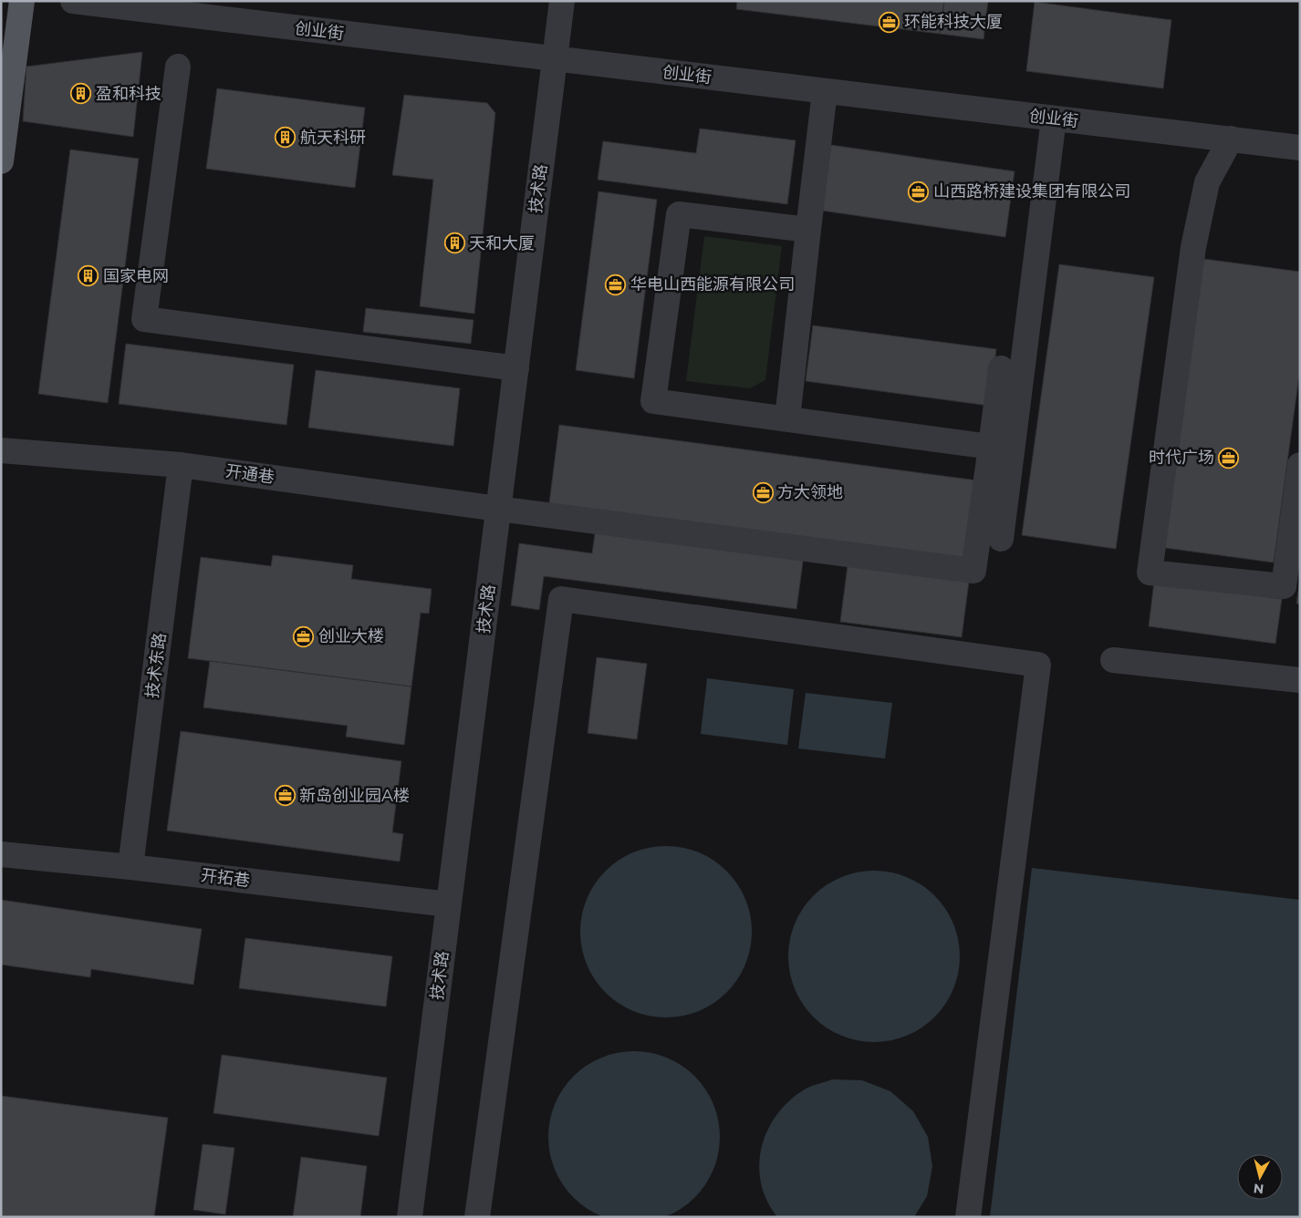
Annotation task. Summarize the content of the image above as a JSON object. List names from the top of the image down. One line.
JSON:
{"streets":{"street":["创业街","技术路","开通巷","技术东路","开拓巷"]},"crossings":[["创业街","技术路"],["技术路","开通巷"],["技术路","开拓巷"],["开通巷","技术东路"],["技术东路","开拓巷"]],"places":{"office":["环能科技大厦","山西路桥建设集团有限公司","华电山西能源有限公司","时代广场","方大领地","创业大楼","新岛创业园A楼"],"building":["盈和科技","航天科研","天和大厦","国家电网"]},"north":"bottom"}
